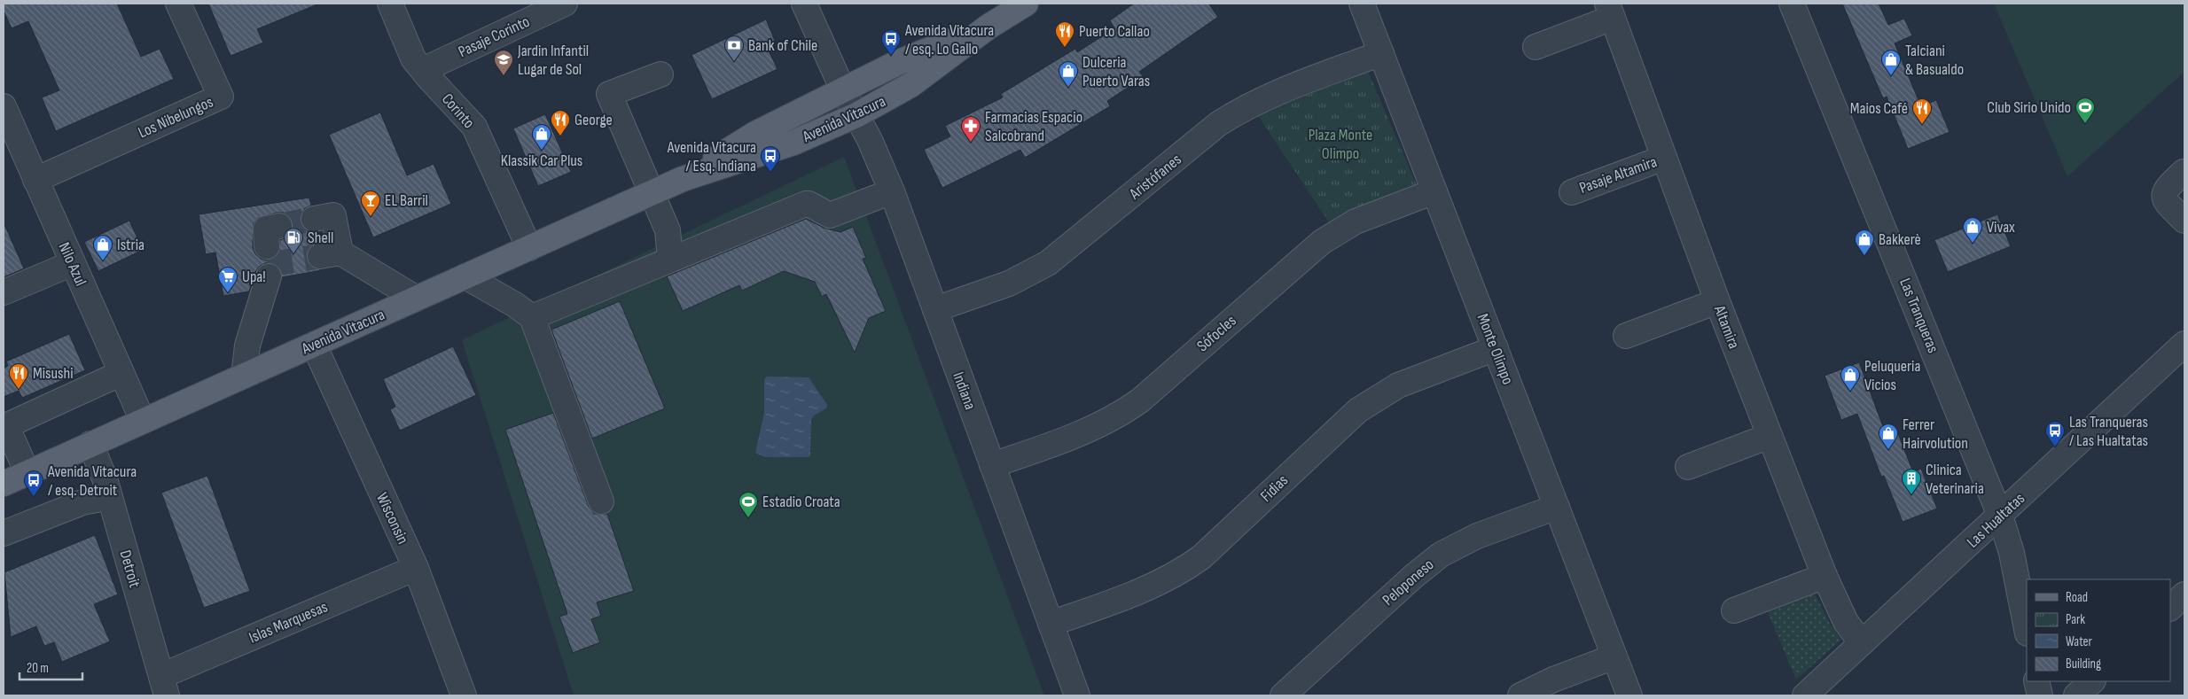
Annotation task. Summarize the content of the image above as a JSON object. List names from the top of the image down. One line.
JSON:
{"streets":{"main road":["Avenida Vitacura"],"street":["Pasaje Corinto","Corinto","Los Nibelungos","Pasaje Altamira","Aristófanes","Nilo Azul","Las Tranqueras","Altamira","Sófocles","Monte Olimpo","Indiana","Fidias","Wisconsin","Las Hualtatas","Detroit","Peloponeso","Islas Marquesas"]},"crossings":[["Pasaje Corinto","Corinto"],["Corinto","Avenida Vitacura"],["Los Nibelungos","Nilo Azul"],["Avenida Vitacura","Nilo Azul"],["Avenida Vitacura","Indiana"],["Avenida Vitacura","Wisconsin"],["Avenida Vitacura","Detroit"],["Pasaje Altamira","Altamira"],["Aristófanes","Monte Olimpo"],["Aristófanes","Indiana"],["Las Tranqueras","Las Hualtatas"],["Altamira","Las Hualtatas"],["Sófocles","Monte Olimpo"],["Sófocles","Indiana"],["Monte Olimpo","Fidias"],["Monte Olimpo","Peloponeso"],["Indiana","Fidias"],["Wisconsin","Islas Marquesas"],["Detroit","Islas Marquesas"]],"parks":["Plaza Monte Olimpo"],"places":{"restaurant":["Puerto Callao","Maios Café","George","Misushi"],"bus stop":["Avenida Vitacura / esq. Lo Gallo","Avenida Vitacura / Esq. Indiana","Las Tranqueras / Las Hualtatas","Avenida Vitacura / esq. Detroit"],"bank":["Bank of Chile"],"school or university":["Jardin Infantil Lugar de Sol"],"shop":["Talciani & Basualdo","Dulceria Puerto Varas","Klassik Car Plus","Vivax","Bakkerè","Istria","Peluqueria Vicios","Ferrer Hairvolution"],"sports":["Club Sirio Unido","Estadio Croata"],"pharmacy":["Farmacias Espacio Salcobrand"],"bar":["EL Barril"],"fuel station":["Shell"],"supermarket":["Upa!"],"building":["Clinica Veterinaria"]},"legend":["Road","Park","Water","Building"],"scale_bar":"20 m"}
